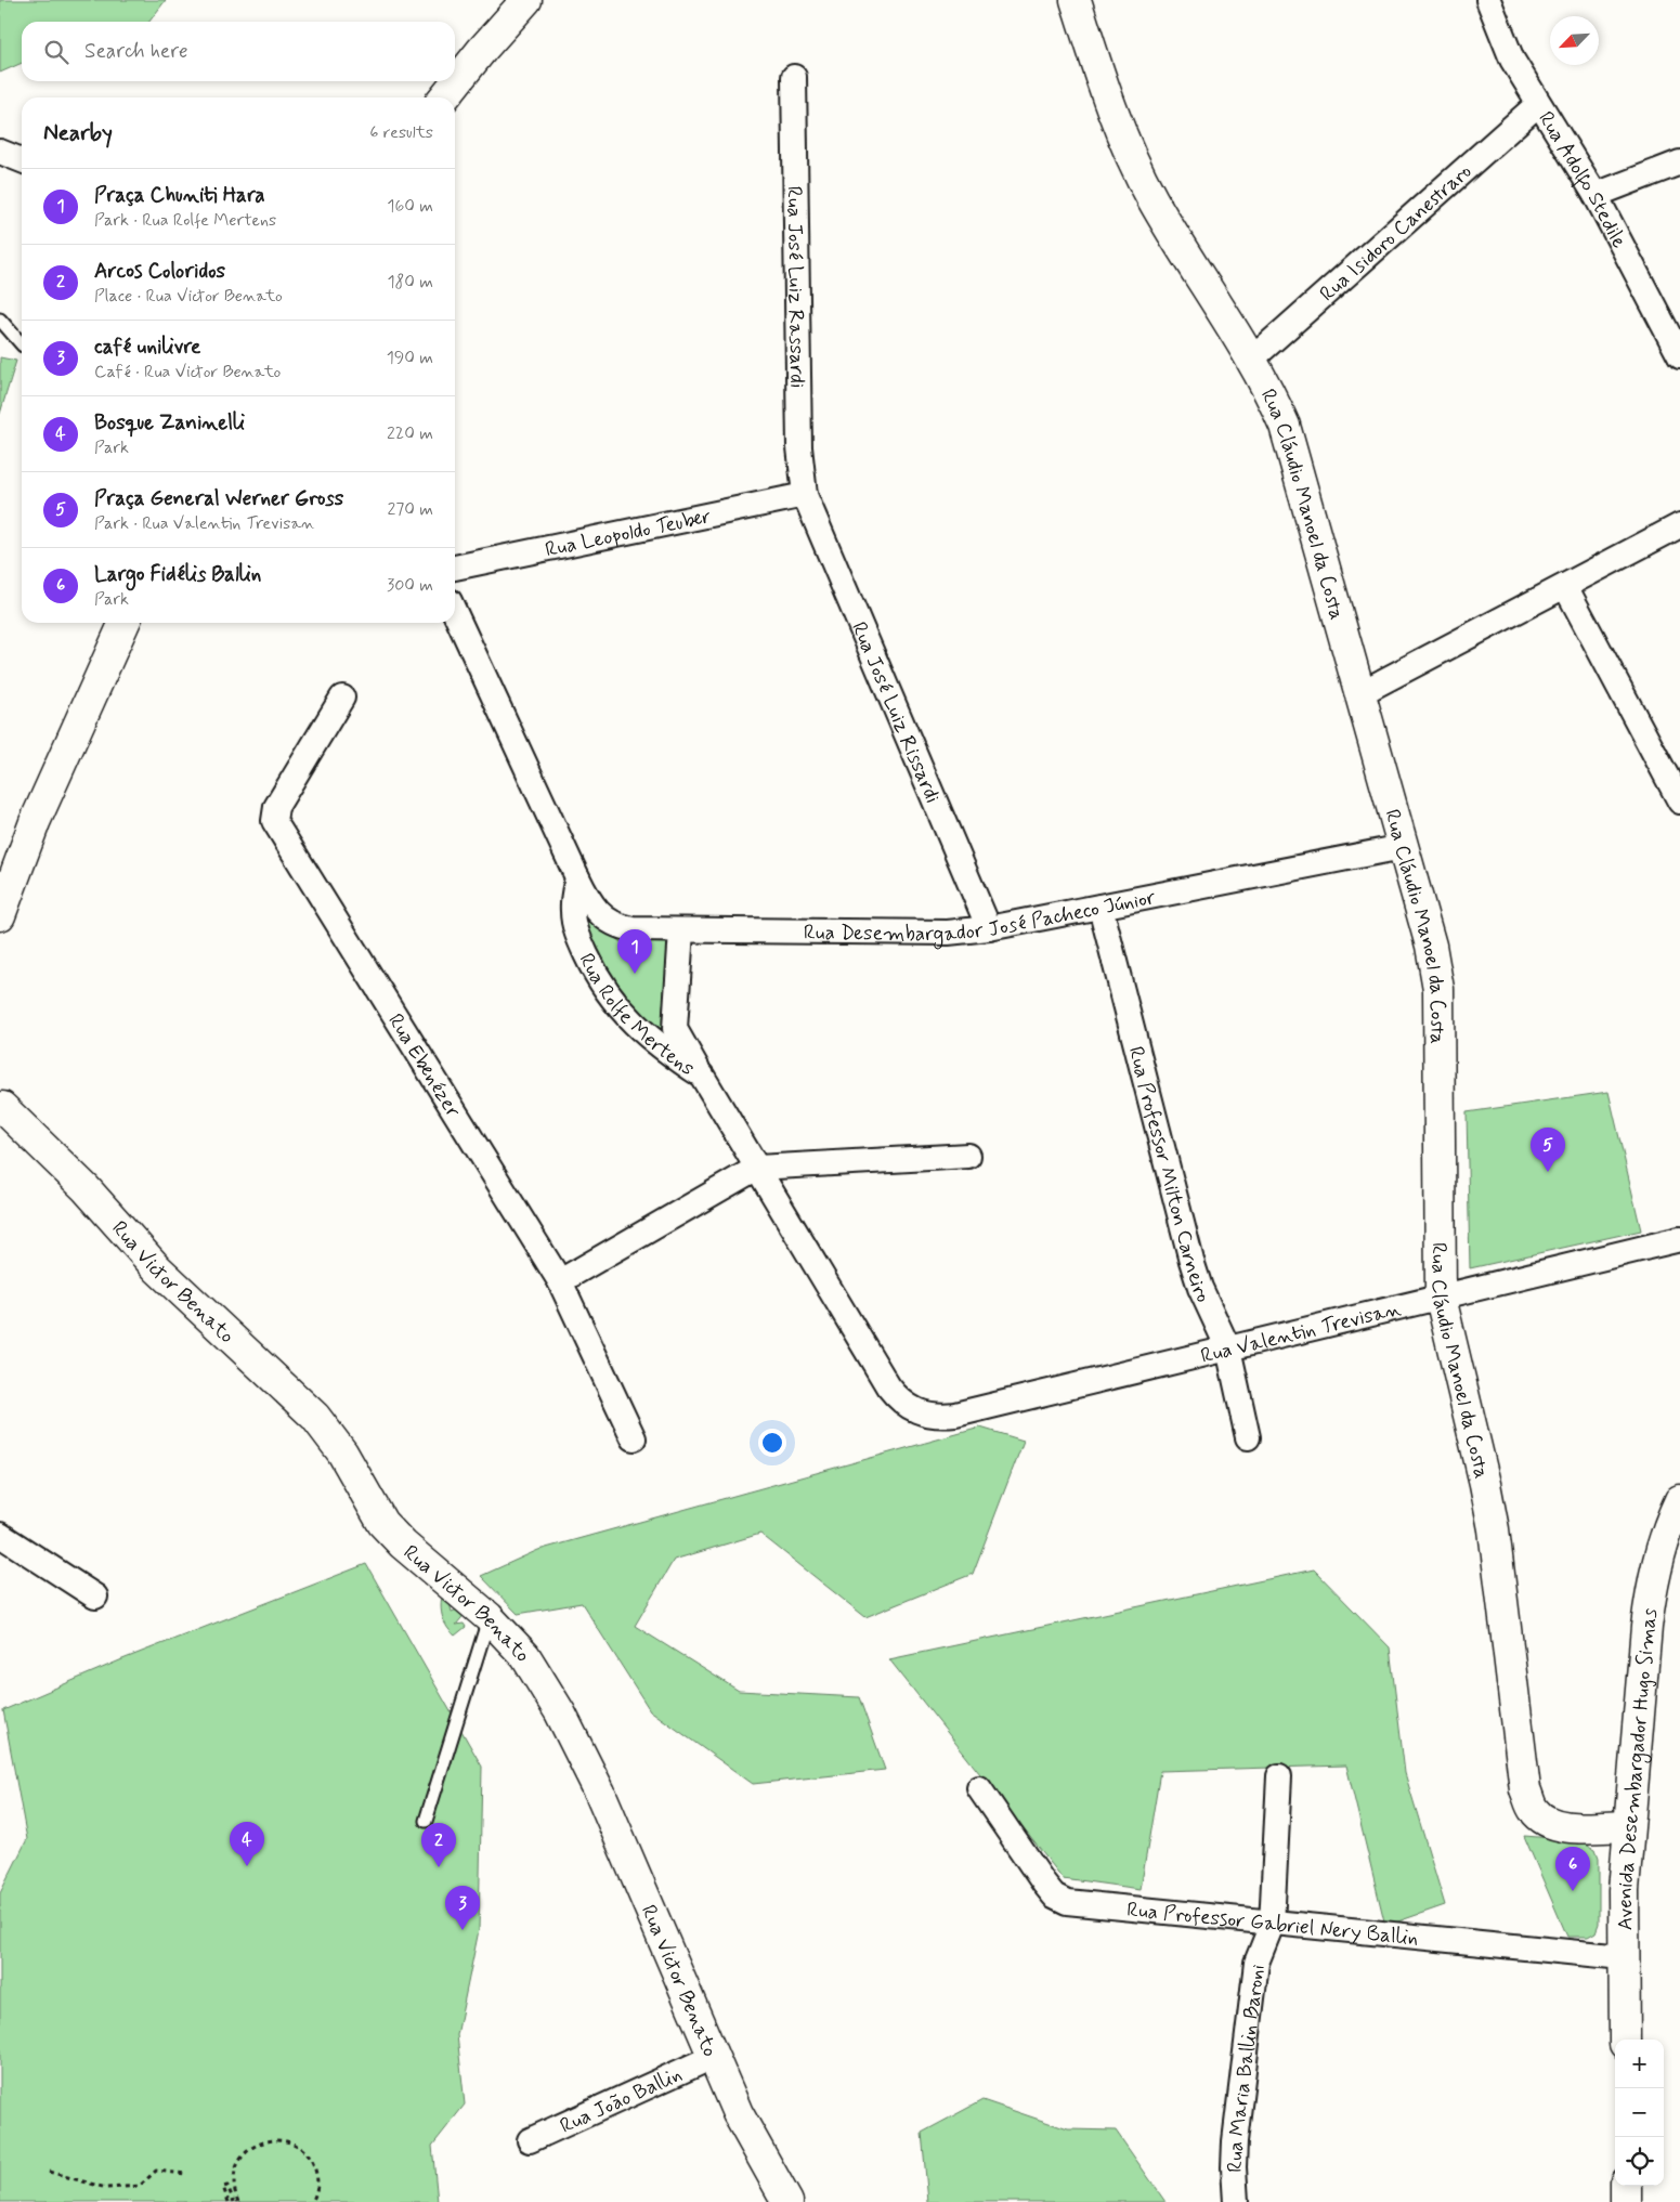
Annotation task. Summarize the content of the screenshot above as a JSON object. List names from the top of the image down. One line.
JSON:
{"streets":{"street":["Rua Adolfo Stedile","Rua Isidoro Canestraro","Rua José Luiz Rassardi","Rua Cláudio Manoel da Costa","Rua Leopoldo Teuber","Rua José Luiz Rissardi","Rua Desembargador José Pacheco Júnior","Rua Rolfe Mertens","Rua Ebenézer","Rua Professor Milton Carneiro","Rua Victor Benato","Rua Valentin Trevisan","Avenida Desembargador Hugo Simas","Rua Professor Gabriel Nery Ballin","Rua Maria Ballin Baroni","Rua João Ballin"]},"crossings":[["Rua Adolfo Stedile","Rua Isidoro Canestraro"],["Rua Isidoro Canestraro","Rua Cláudio Manoel da Costa"],["Rua José Luiz Rassardi","Rua Leopoldo Teuber"],["Rua José Luiz Rassardi","Rua José Luiz Rissardi"],["Rua Cláudio Manoel da Costa","Rua Desembargador José Pacheco Júnior"],["Rua Cláudio Manoel da Costa","Rua Valentin Trevisan"],["Rua Cláudio Manoel da Costa","Avenida Desembargador Hugo Simas"],["Rua Leopoldo Teuber","Rua José Luiz Rissardi"],["Rua José Luiz Rissardi","Rua Desembargador José Pacheco Júnior"],["Rua Desembargador José Pacheco Júnior","Rua Rolfe Mertens"],["Rua Desembargador José Pacheco Júnior","Rua Professor Milton Carneiro"],["Rua Rolfe Mertens","Rua Valentin Trevisan"],["Rua Professor Milton Carneiro","Rua Valentin Trevisan"],["Rua Victor Benato","Rua João Ballin"],["Avenida Desembargador Hugo Simas","Rua Professor Gabriel Nery Ballin"],["Rua Professor Gabriel Nery Ballin","Rua Maria Ballin Baroni"]],"north":"bottom left","page":{"search":"Search here","heading":["Nearby","6 results"],"list":[{"mark":"1","name":"Praça Chuniti Hara","note":"Park · Rua Rolfe Mertens","value":"160 m"},{"mark":"2","name":"Arcos Coloridos","note":"Place · Rua Victor Benato","value":"180 m"},{"mark":"3","name":"café unilivre","note":"Café · Rua Victor Benato","value":"190 m"},{"mark":"4","name":"Bosque Zaninelli","note":"Park","value":"220 m"},{"mark":"5","name":"Praça General Werner Gross","note":"Park · Rua Valentin Trevisan","value":"270 m"},{"mark":"6","name":"Largo Fidélis Ballin","note":"Park","value":"300 m"}],"pins":["1","5","4","2","6","3"],"map_buttons":["+","−"]}}
